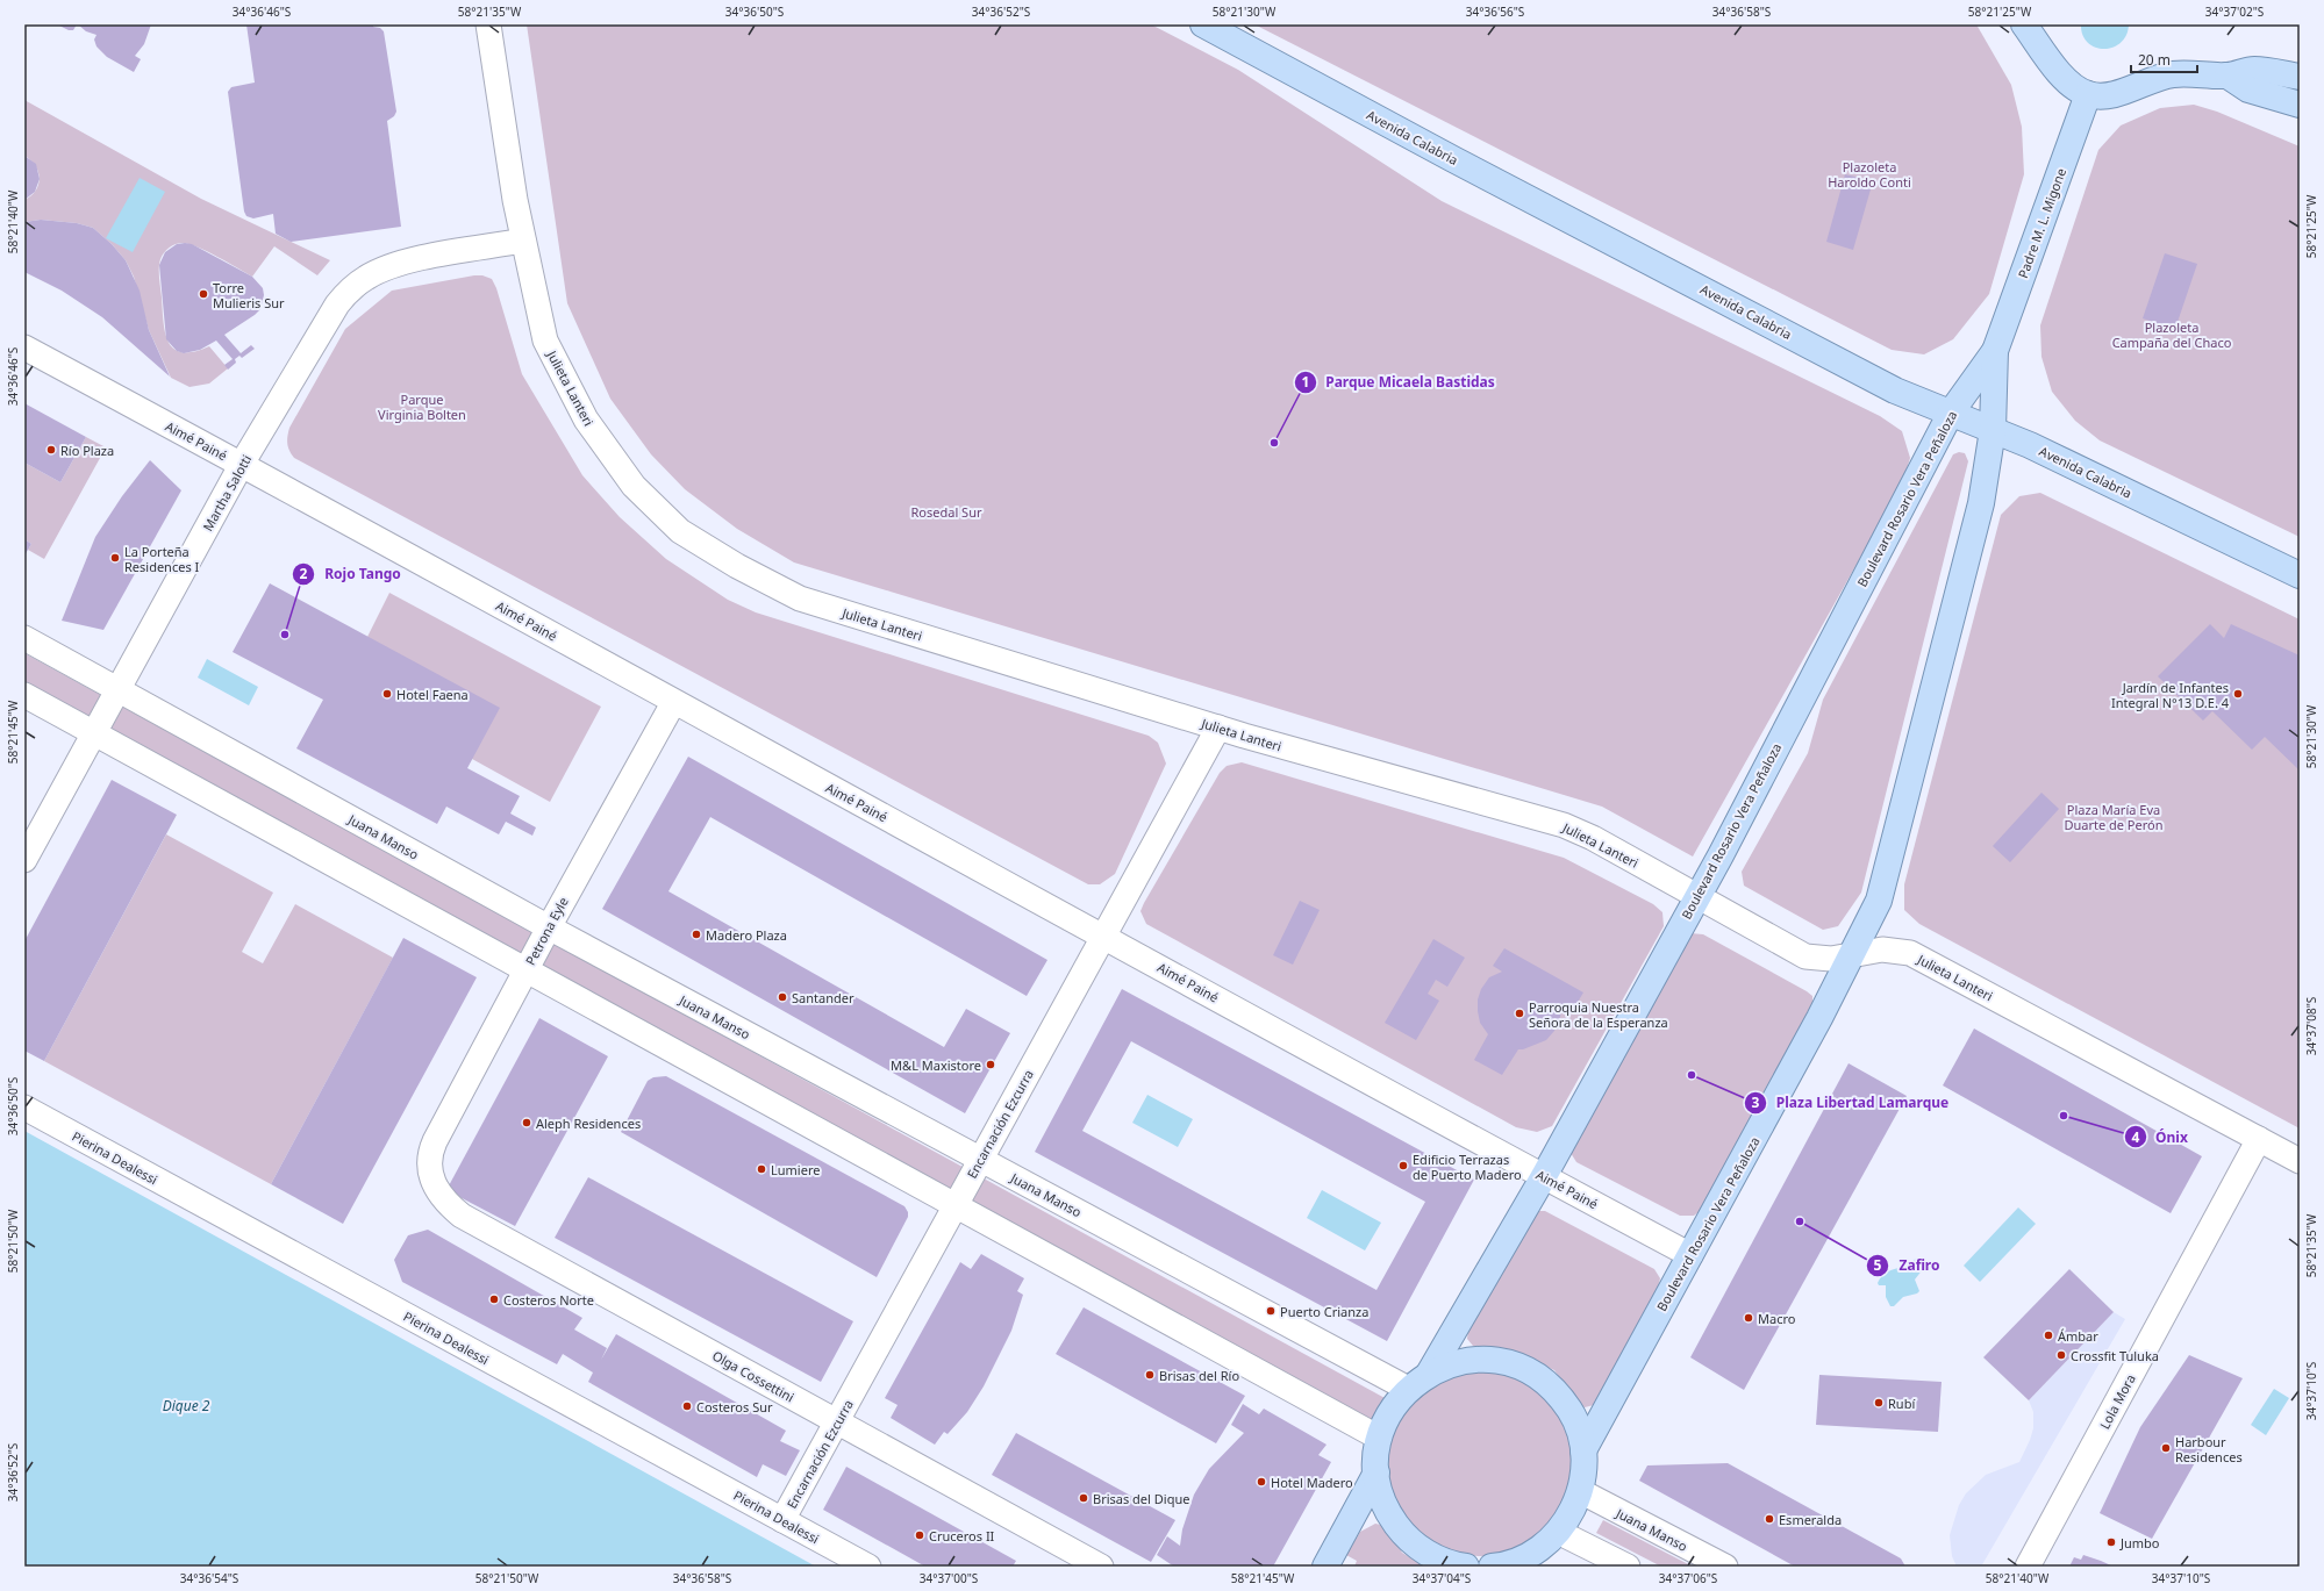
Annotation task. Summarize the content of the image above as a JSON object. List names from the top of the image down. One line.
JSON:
{"streets":{"main road":["Avenida Calabria","Padre M. L. Migone","Boulevard Rosario Vera Peñaloza"],"street":["Julieta Lanteri","Aimé Painé","Martha Salotti","Juana Manso","Petrona Eyle","Encarnación Ezcurra","Pierina Dealessi","Olga Cossettini","Lola Mora"]},"crossings":[["Avenida Calabria","Boulevard Rosario Vera Peñaloza"],["Padre M. L. Migone","Boulevard Rosario Vera Peñaloza"],["Julieta Lanteri","Martha Salotti"],["Julieta Lanteri","Boulevard Rosario Vera Peñaloza"],["Julieta Lanteri","Encarnación Ezcurra"],["Julieta Lanteri","Lola Mora"],["Aimé Painé","Martha Salotti"],["Aimé Painé","Boulevard Rosario Vera Peñaloza"],["Aimé Painé","Petrona Eyle"],["Aimé Painé","Encarnación Ezcurra"],["Martha Salotti","Juana Manso"],["Juana Manso","Petrona Eyle"],["Juana Manso","Encarnación Ezcurra"],["Petrona Eyle","Olga Cossettini"],["Encarnación Ezcurra","Pierina Dealessi"],["Encarnación Ezcurra","Olga Cossettini"]],"water":["Dique 2"],"parks":["Plazoleta Haroldo Conti","Plazoleta Campaña del Chaco","Parque Virginia Bolten","Rosedal Sur","Plaza María Eva Duarte de Perón"],"places":["Torre Mulieris Sur","Parque Micaela Bastidas","Río Plaza","La Porteña Residences I","Rojo Tango","Hotel Faena","Jardín de Infantes Integral N°13 D.E. 4","Madero Plaza","Santander","Parroquia Nuestra Señora de la Esperanza","M&L Maxistore","Plaza Libertad Lamarque","Ónix","Aleph Residences","Edificio Terrazas de Puerto Madero","Lumiere","Zafiro","Costeros Norte","Puerto Crianza","Macro","Ámbar","Crossfit Tuluka","Brisas del Río","Rubí","Costeros Sur","Harbour Residences","Hotel Madero","Brisas del Dique","Esmeralda","Cruceros II","Jumbo"],"scale_bar":"20 m","coordinates":["34°36'46\"S","58°21'35\"W","34°36'50\"S","34°36'52\"S","58°21'30\"W","34°36'56\"S","34°36'58\"S","58°21'25\"W","34°37'02\"S","58°21'40\"W","58°21'45\"W","34°37'08\"S","58°21'50\"W","34°37'10\"S","34°36'54\"S","34°37'00\"S","34°37'04\"S","34°37'06\"S"]}
